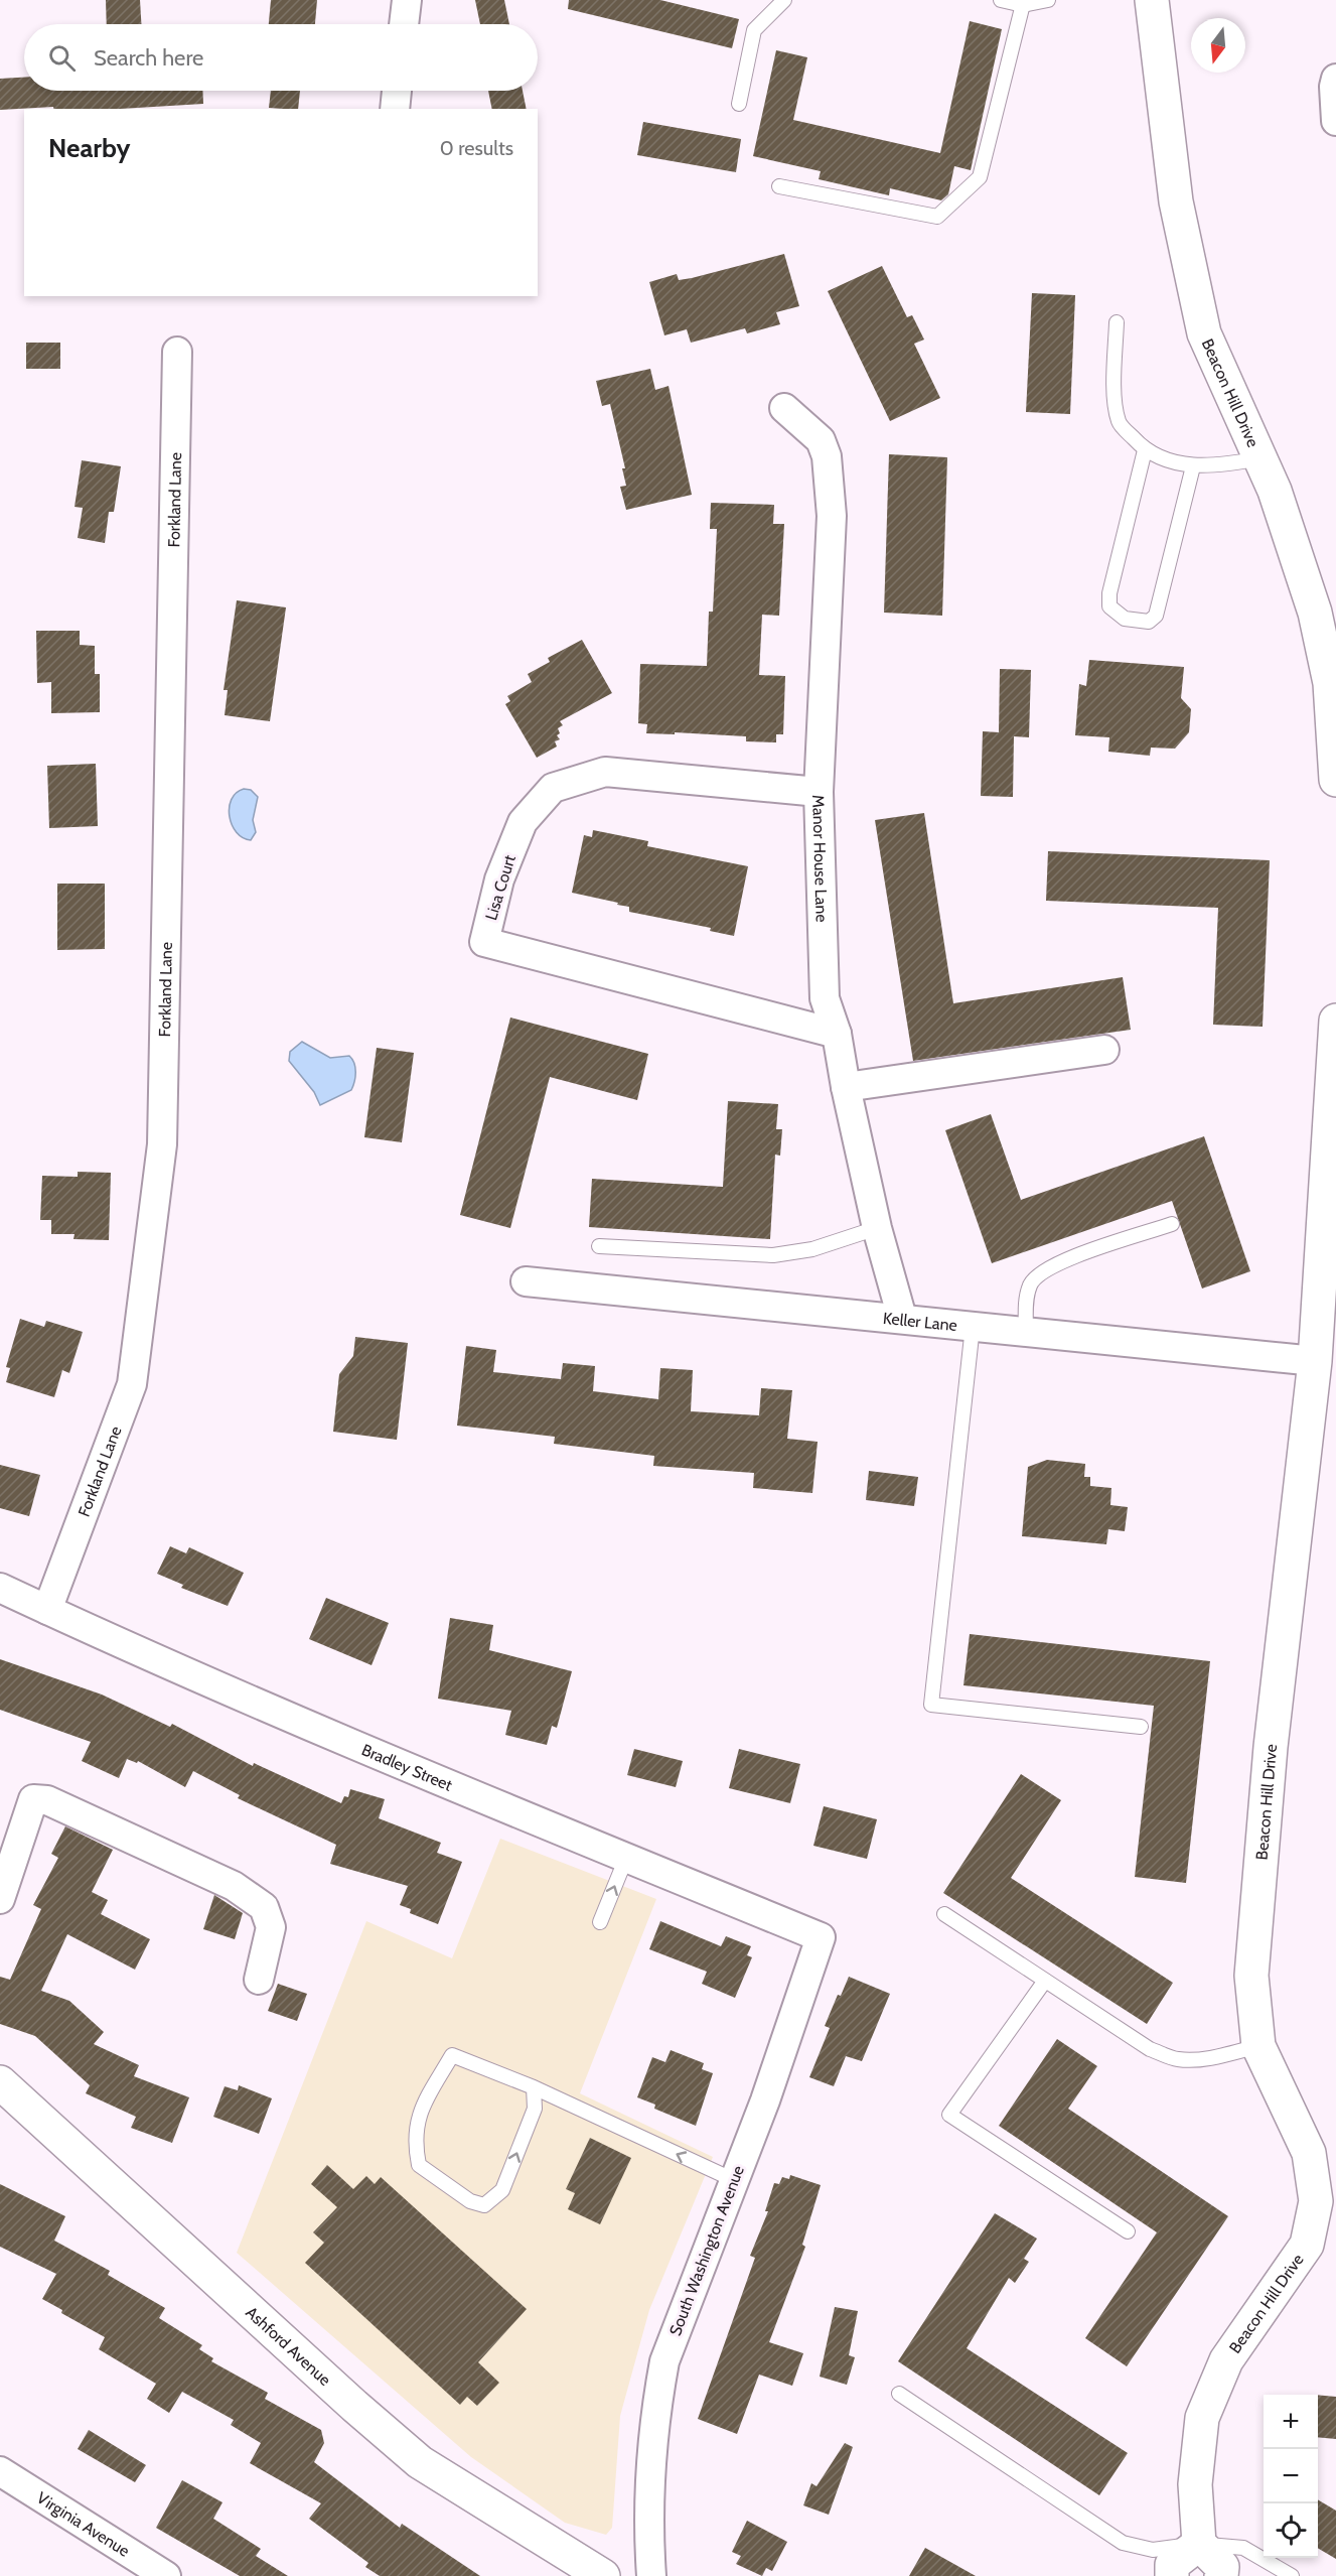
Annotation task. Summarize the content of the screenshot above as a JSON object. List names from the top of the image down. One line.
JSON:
{"streets":{"street":["Beacon Hill Drive","Forkland Lane","Manor House Lane","Lisa Court","Keller Lane","Bradley Street","South Washington Avenue","Ashford Avenue","Virginia Avenue"]},"crossings":[["Beacon Hill Drive","Keller Lane"],["Forkland Lane","Bradley Street"],["Manor House Lane","Lisa Court"],["Manor House Lane","Keller Lane"],["Bradley Street","South Washington Avenue"]],"north":"bottom","page":{"search":"Search here","heading":["Nearby","0 results"],"map_buttons":["+","−"]}}
